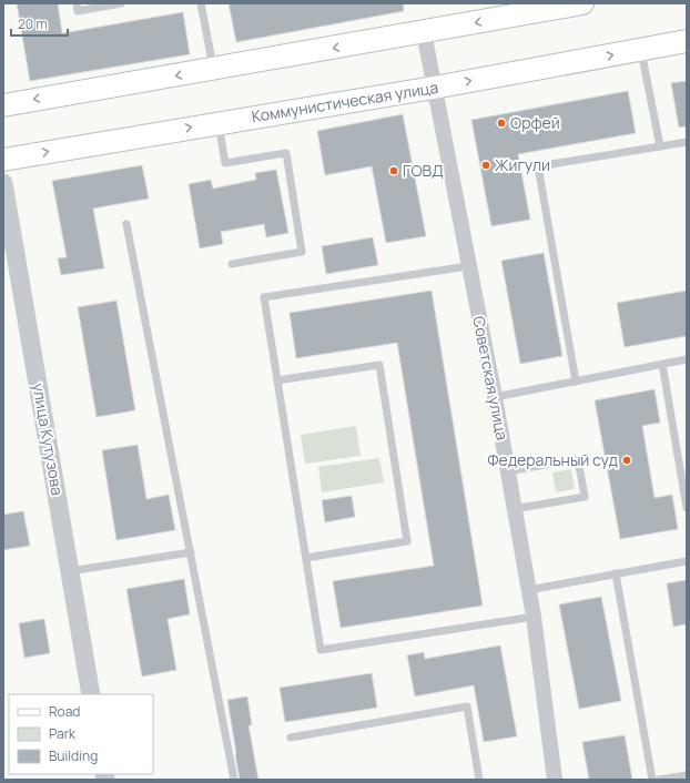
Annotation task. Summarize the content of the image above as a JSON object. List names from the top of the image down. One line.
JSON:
{"streets":{"main road":["Коммунистическая улица"],"street":["Советская улица","улица Кутузова"]},"crossings":[["Коммунистическая улица","Советская улица"]],"places":["Орфей","Жигули","ГОВД","Федеральный суд"],"legend":["Road","Park","Building"],"scale_bar":"20 m"}
